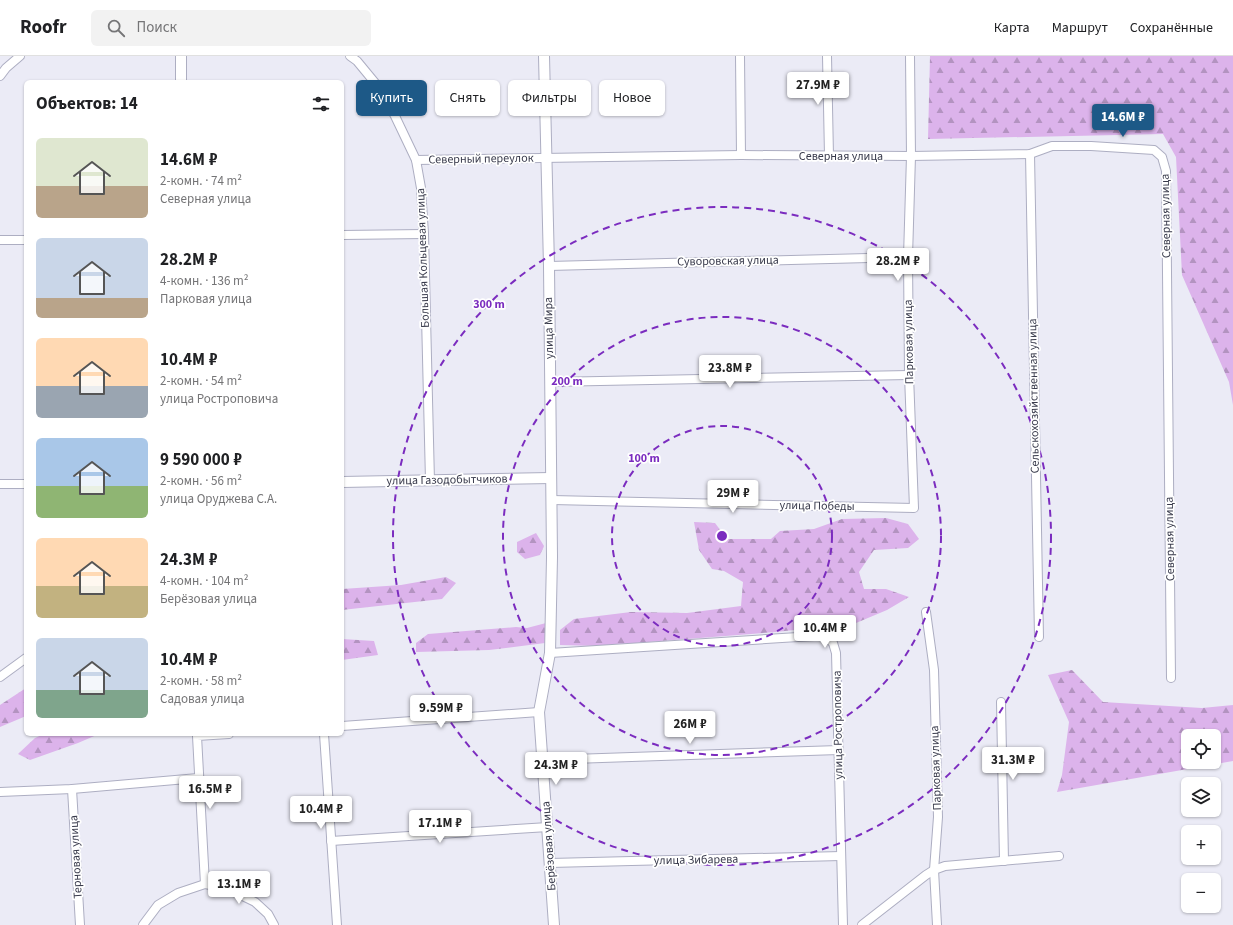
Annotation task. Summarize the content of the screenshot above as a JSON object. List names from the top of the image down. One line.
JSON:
{"streets":{"street":["Северная улица","Северный переулок","Большая Кольцевая улица","Суворовская улица","улица Мира","Парковая улица","Сельскохозяйственная улица","улица Газодобытчиков","улица Победы","улица Ростроповича","Берёзовая улица","Терновая улица","улица Зибарева"]},"crossings":[["Северная улица","Северный переулок"],["Северная улица","улица Мира"],["Северная улица","Парковая улица"],["Северная улица","Сельскохозяйственная улица"],["Северный переулок","Большая Кольцевая улица"],["Северный переулок","улица Мира"],["Большая Кольцевая улица","улица Газодобытчиков"],["Суворовская улица","улица Мира"],["Суворовская улица","Парковая улица"],["улица Мира","улица Газодобытчиков"],["улица Мира","улица Победы"],["улица Мира","улица Ростроповича"],["улица Мира","Берёзовая улица"],["Парковая улица","улица Победы"],["улица Ростроповича","Берёзовая улица"],["улица Ростроповича","улица Зибарева"],["Берёзовая улица","улица Зибарева"]],"page":{"header":"Roofr","search":"Поиск","nav":["Карта","Маршрут","Сохранённые"],"price":["27.9M ₽","14.6M ₽","28.2M ₽","23.8M ₽","29M ₽","10.4M ₽","9.59M ₽","26M ₽","31.3M ₽","24.3M ₽","16.5M ₽","10.4M ₽","17.1M ₽","13.1M ₽"],"chip":["Купить","Снять","Фильтры","Новое"],"heading":"Объектов: 14","list":[{"name":"14.6M ₽","note":"2-комн. · 74 m² · Северная улица"},{"name":"28.2M ₽","note":"4-комн. · 136 m² · Парковая улица"},{"name":"10.4M ₽","note":"2-комн. · 54 m² · улица Ростроповича"},{"name":"9 590 000 ₽","note":"2-комн. · 56 m² · улица Оруджева С.А."},{"name":"24.3M ₽","note":"4-комн. · 104 m² · Берёзовая улица"},{"name":"10.4M ₽","note":"2-комн. · 58 m² · Садовая улица"}],"map_buttons":["+","−"]},"rings":["300 m","200 m","100 m"]}
